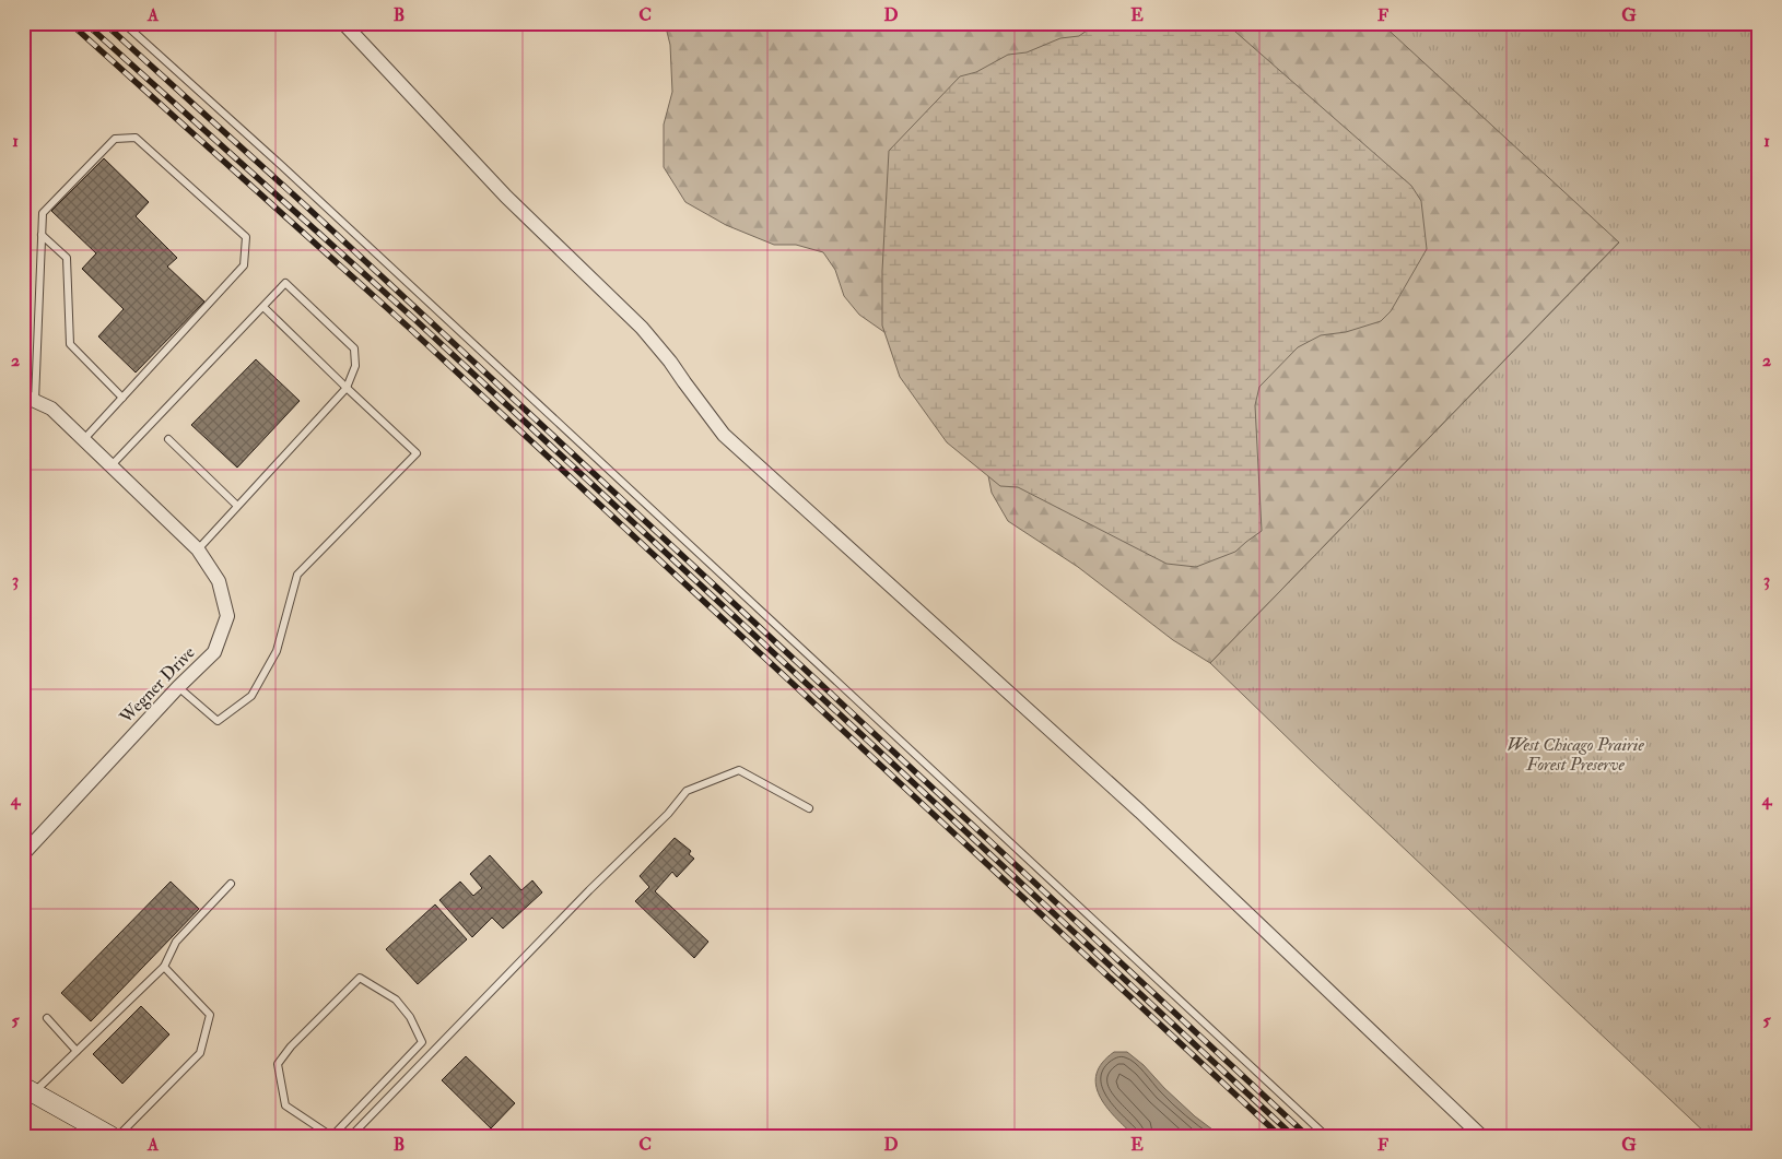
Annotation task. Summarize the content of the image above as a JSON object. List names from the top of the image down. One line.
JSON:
{"streets":{"street":["Wegner Drive"]},"parks":["West Chicago Prairie Forest Preserve"],"grid":{"columns":["A","B","C","D","E","F","G"],"rows":["1","2","3","4","5"]}}
